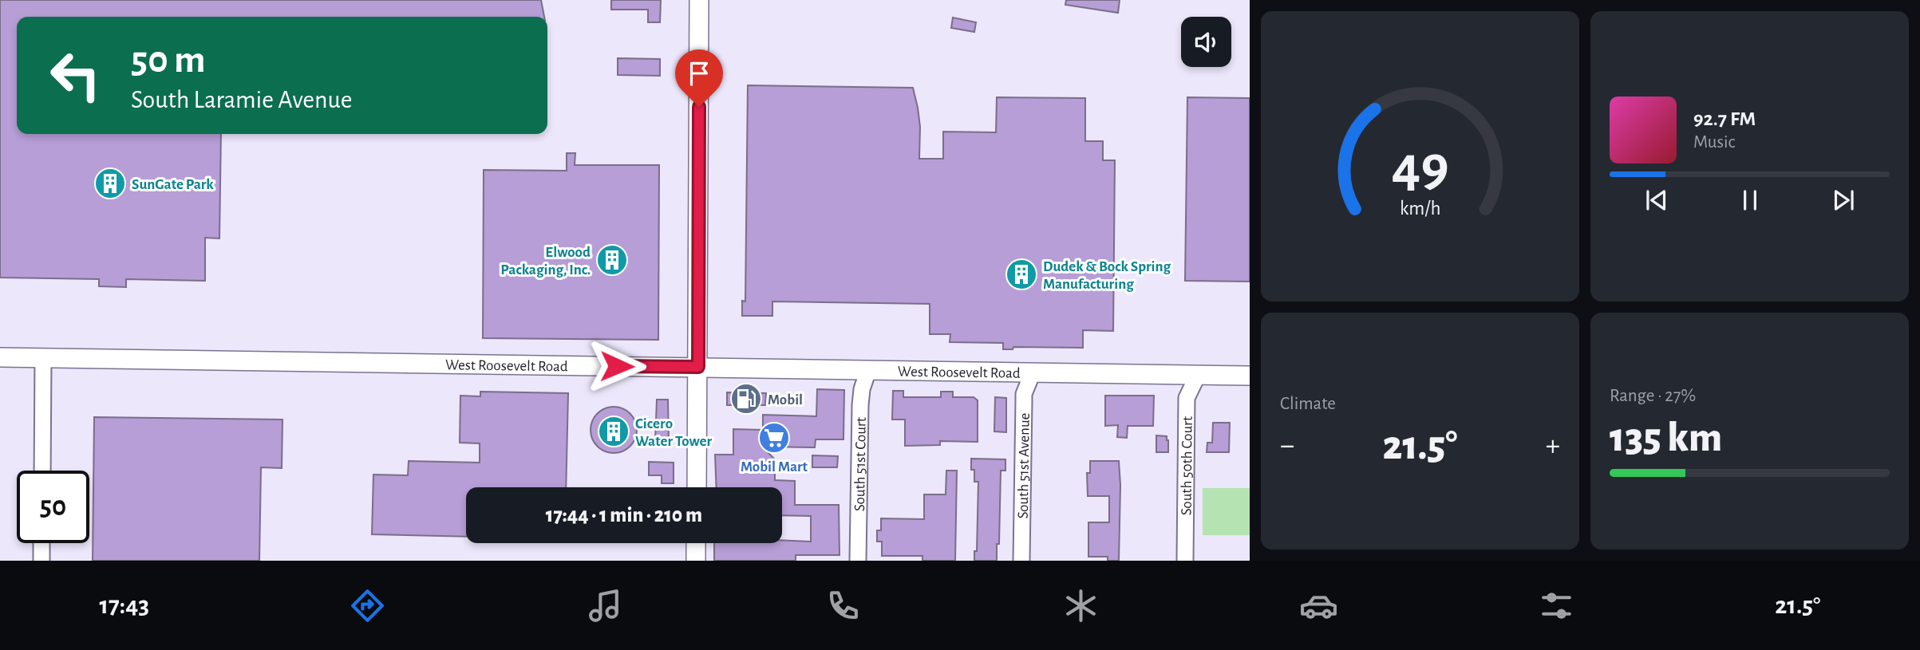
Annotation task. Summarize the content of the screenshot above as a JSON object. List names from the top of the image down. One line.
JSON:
{"streets":{"main road":["West Roosevelt Road"],"street":["South 51st Court","South 51st Avenue","South 50th Court"]},"crossings":[["West Roosevelt Road","South 51st Court"],["West Roosevelt Road","South 51st Avenue"],["West Roosevelt Road","South 50th Court"]],"places":{"building":["SunGate Park","Elwood Packaging, Inc.","Dudek & Bock Spring Manufacturing","Cicero Water Tower"],"fuel station":["Mobil"],"supermarket":["Mobil Mart"]},"page":{"turn":["50 m","South Laramie Avenue"],"song":["92.7 FM","Music"],"tile":["Climate",["Range · 27%","135 km"]],"heat":["−","21.5°","+"],"limit":"50","trip":"17:44 · 1 min · 210 m","tabs":["17:43","21.5°"],"gauge":["49","km/h"]}}
